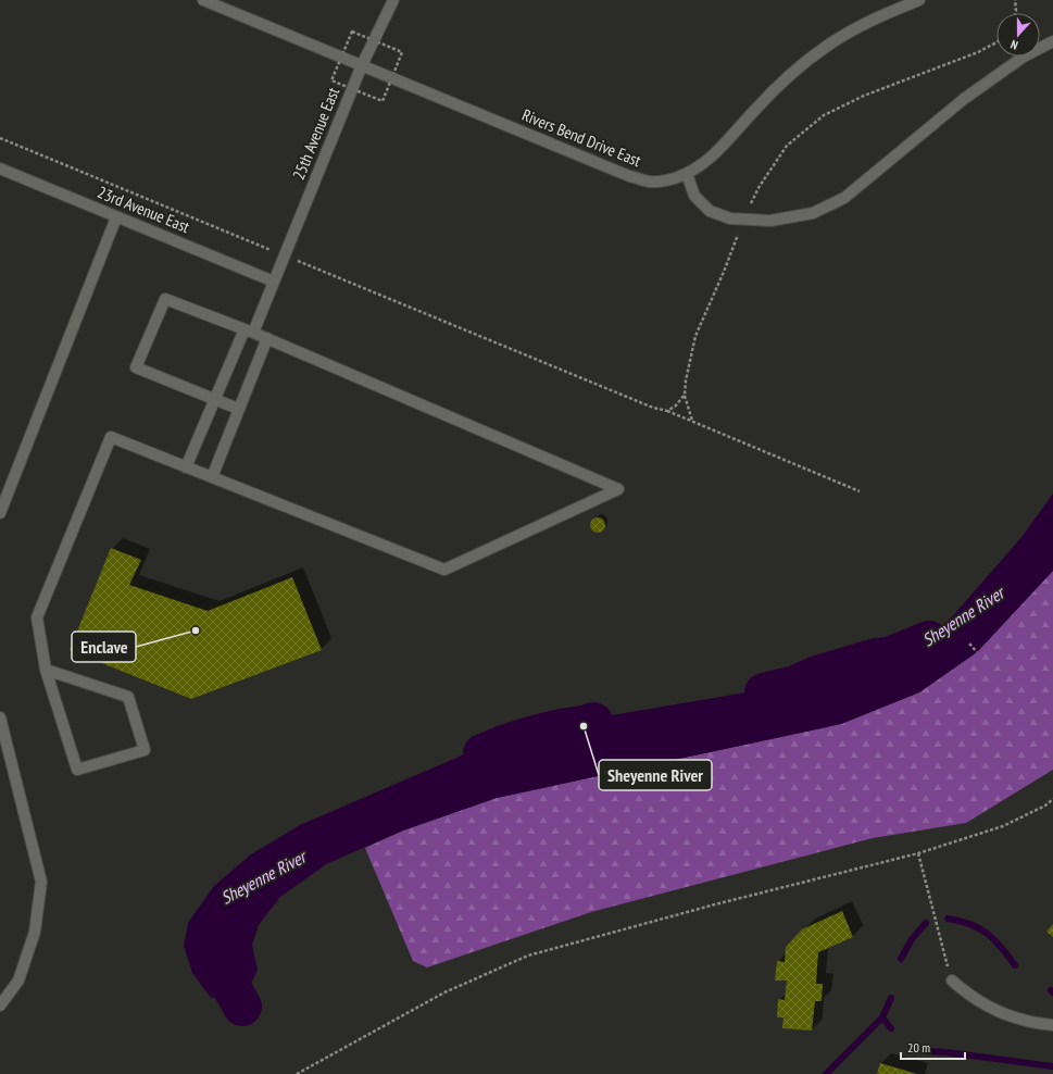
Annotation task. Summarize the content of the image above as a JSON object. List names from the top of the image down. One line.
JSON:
{"streets":{"street":["25th Avenue East","Rivers Bend Drive East","23rd Avenue East"]},"crossings":[["25th Avenue East","Rivers Bend Drive East"],["25th Avenue East","23rd Avenue East"]],"water":["Sheyenne River"],"places":["Enclave","Sheyenne River"],"scale_bar":"20 m","north":"bottom"}
